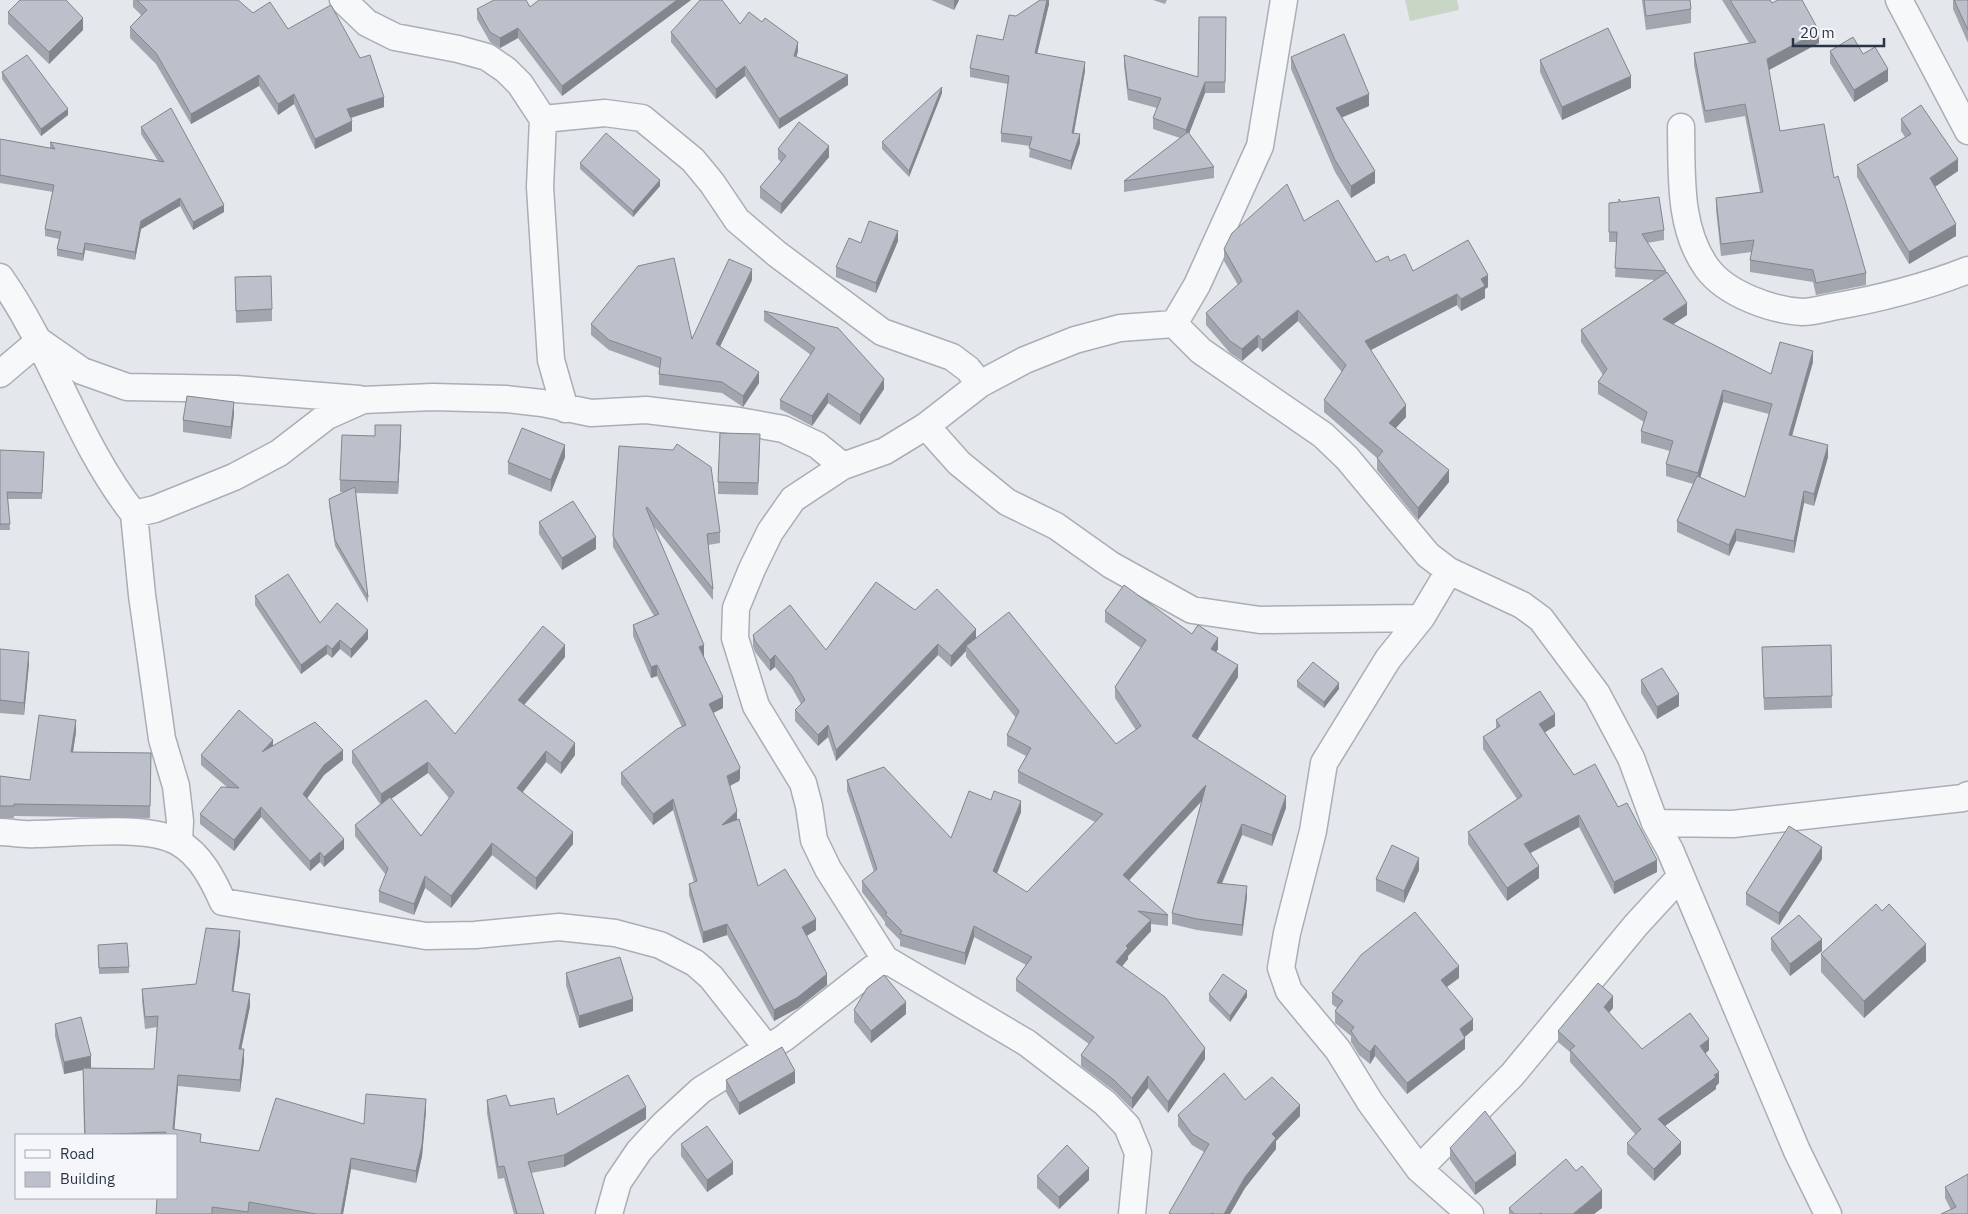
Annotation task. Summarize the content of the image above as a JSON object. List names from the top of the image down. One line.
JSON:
{"legend":["Road","Building"],"scale_bar":"20 m"}
